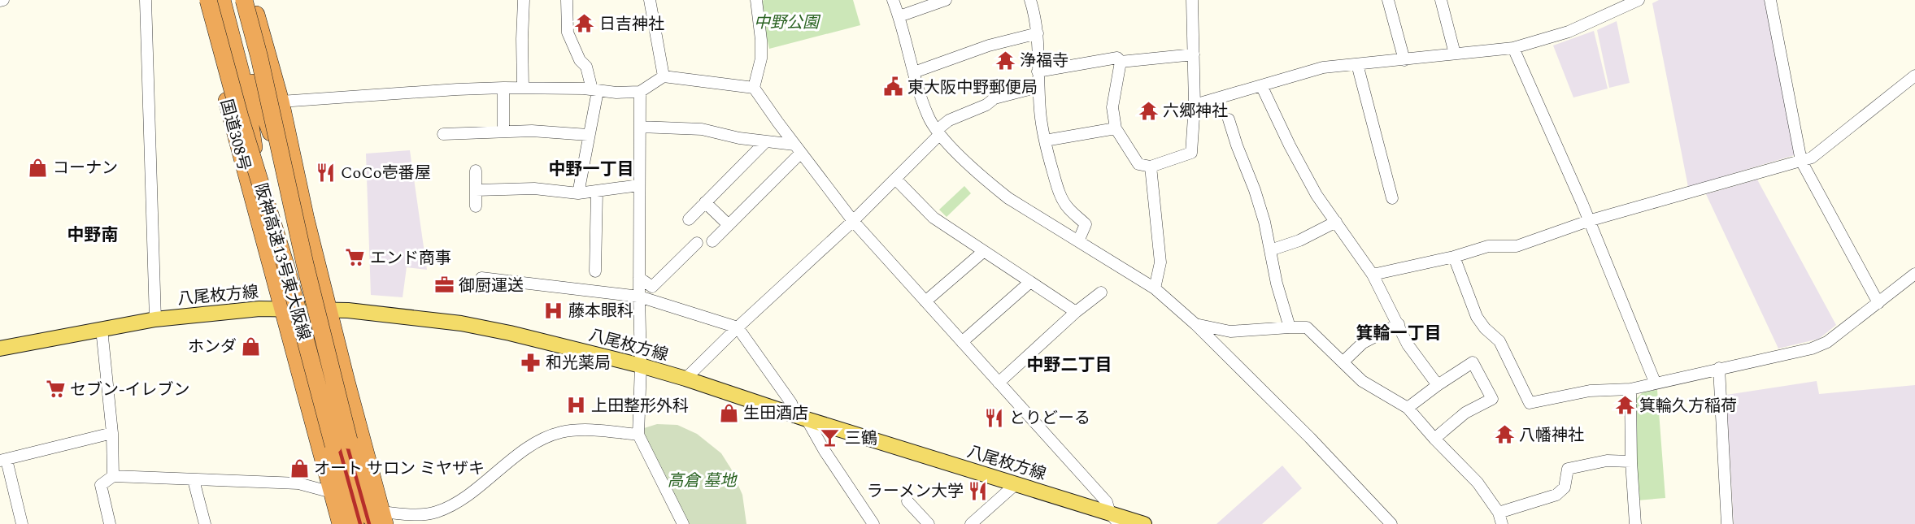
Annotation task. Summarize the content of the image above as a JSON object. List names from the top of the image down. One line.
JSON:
{"streets":{"highway":["国道308号","阪神高速13号東大阪線"],"main road":["八尾枚方線"]},"crossings":[["国道308号","八尾枚方線"]],"districts":["中野一丁目","中野南","箕輪一丁目","中野二丁目"],"parks":["中野公園","高倉 墓地"],"places":{"temple":["日吉神社","浄福寺","六郷神社","箕輪久方稲荷","八幡神社"],"public building":["東大阪中野郵便局"],"shop":["コーナン","ホンダ","生田酒店","オート サロン ミヤザキ"],"restaurant":["CoCo壱番屋","とりどーる","ラーメン大学"],"supermarket":["エンド商事","セブン-イレブン"],"office":["御厨運送"],"hospital":["藤本眼科","上田整形外科"],"pharmacy":["和光薬局"],"bar":["三鶴"]}}
